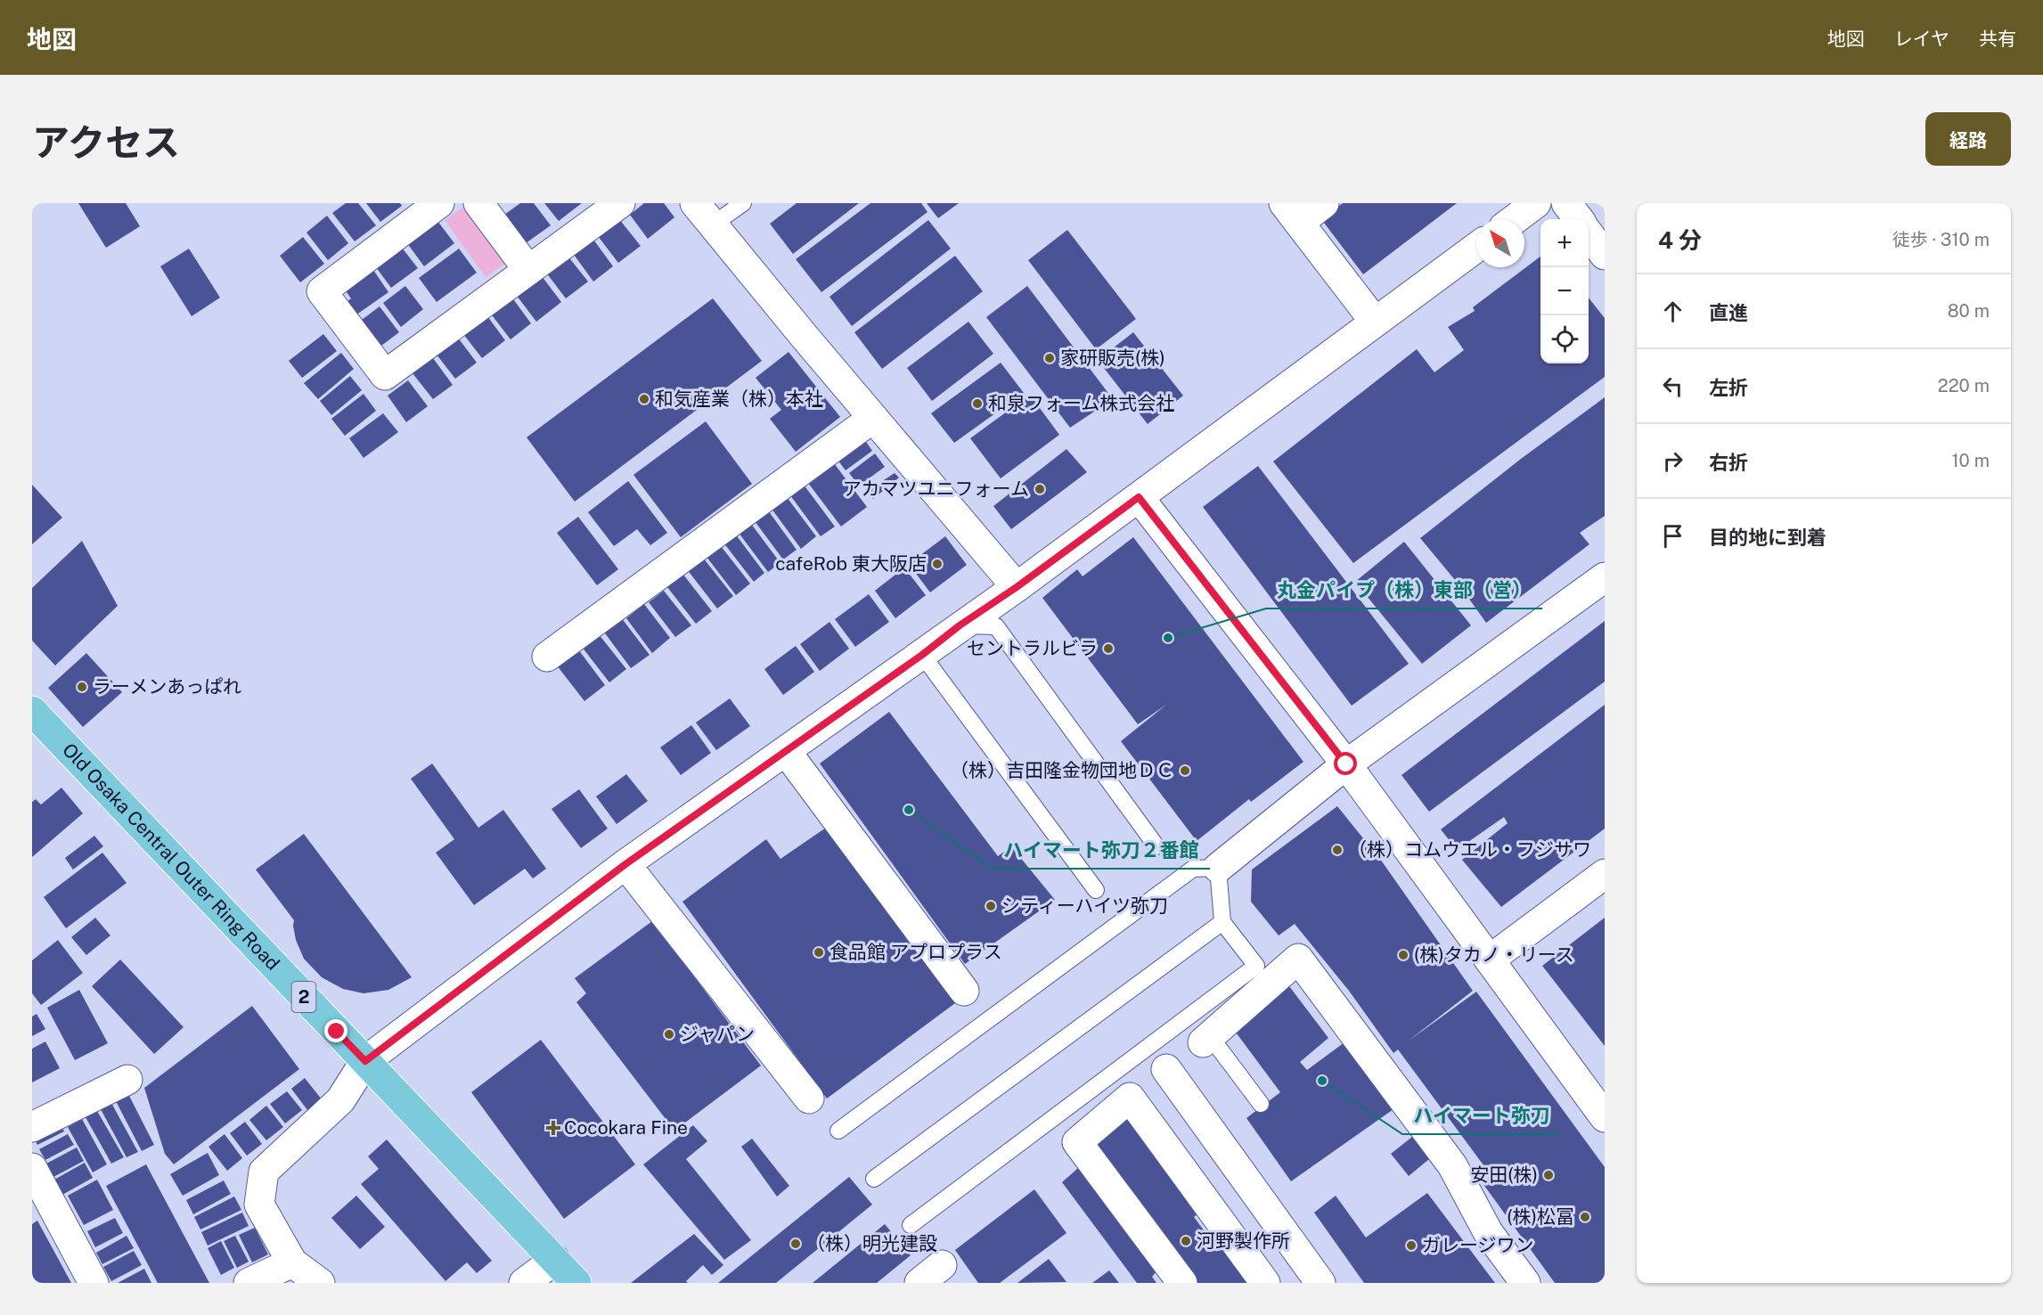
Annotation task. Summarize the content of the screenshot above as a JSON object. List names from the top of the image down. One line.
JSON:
{"streets":{"main road":["Old Osaka Central Outer Ring Road","2"]},"places":{"other":["家研販売(株)","和気産業（株）本社","和泉フォーム株式会社","アカマツユニフォーム","cafeRob 東大阪店","丸金パイプ（株）東部（営）","セントラルビラ","ラーメンあっぱれ","（株）吉田隆金物団地ＤＣ","ハイマート弥刀２番館","（株）コムウエル・フジサワ","シティーハイツ弥刀","食品館 アプロプラス","(株)タカノ・リース","ジャパン","ハイマート弥刀","安田(株)","(株)松冨","河野製作所","（株）明光建設","ガレージワン"],"health":["Cocokara Fine"]},"north":"top left","page":{"header":"地図","nav":["地図","レイヤ","共有"],"title":"アクセス","buttons":"経路","heading":["4 分","徒歩 · 310 m"],"map_buttons":["+","−"],"list":[["直進","80 m"],["左折","220 m"],["右折","10 m"],"目的地に到着"]}}
